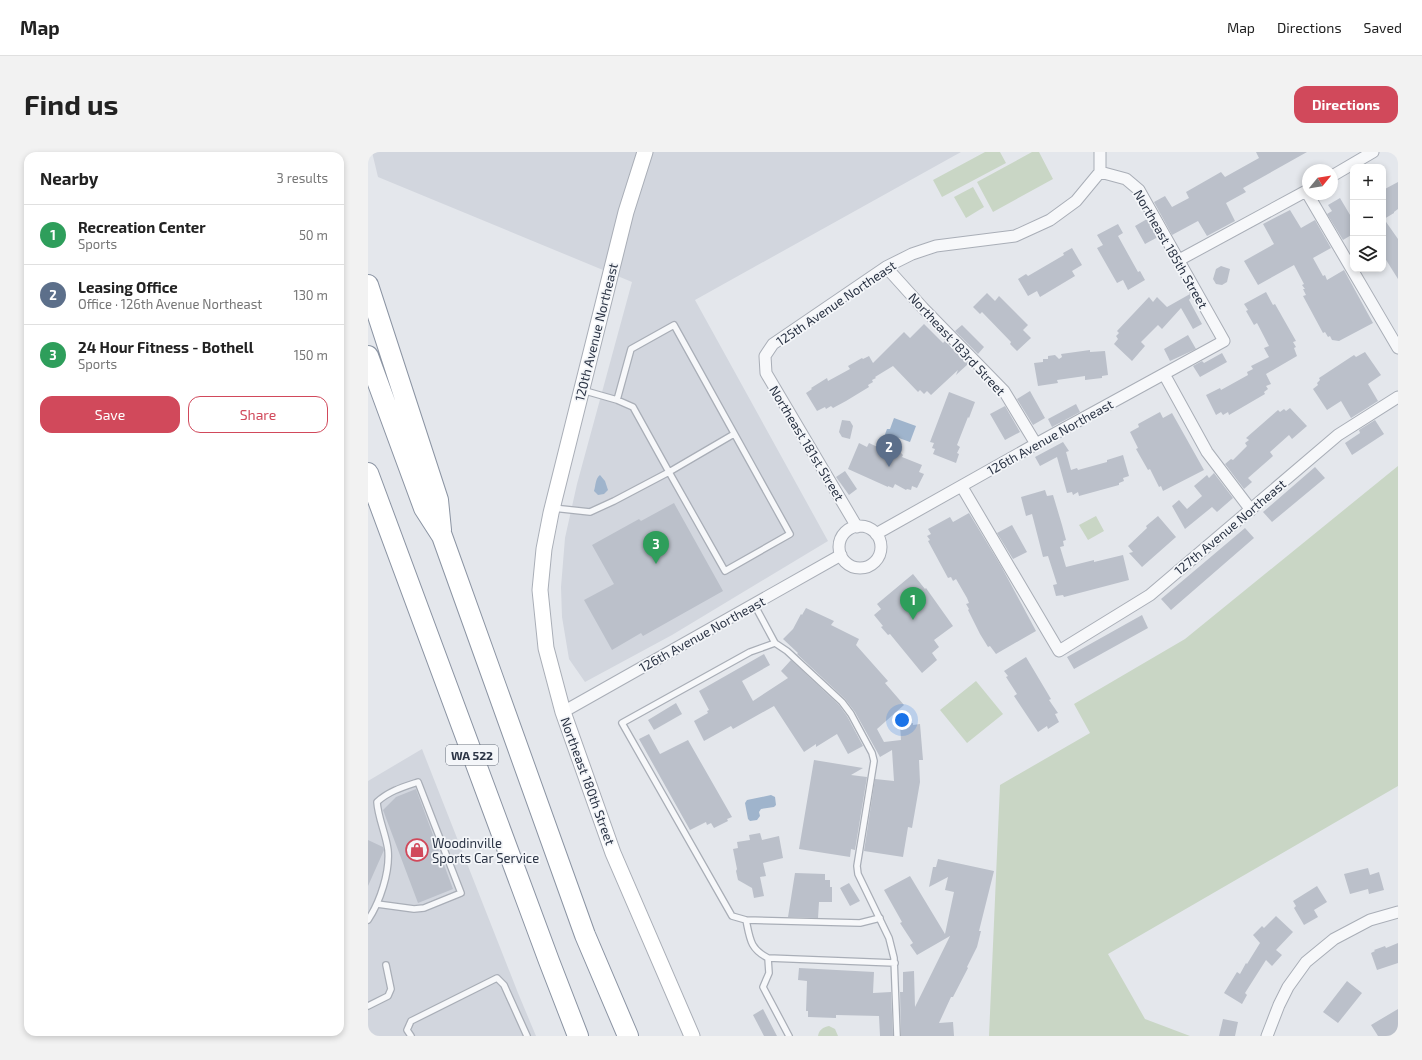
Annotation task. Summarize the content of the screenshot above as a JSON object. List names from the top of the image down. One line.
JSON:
{"streets":{"highway":["WA 522"],"main road":["120th Avenue Northeast","Northeast 180th Street"],"street":["Northeast 185th Street","125th Avenue Northeast","Northeast 183rd Street","126th Avenue Northeast","Northeast 181st Street","127th Avenue Northeast"]},"crossings":[["Northeast 185th Street","125th Avenue Northeast"],["Northeast 185th Street","126th Avenue Northeast"],["125th Avenue Northeast","Northeast 183rd Street"],["125th Avenue Northeast","Northeast 181st Street"],["120th Avenue Northeast","Northeast 180th Street"],["Northeast 183rd Street","126th Avenue Northeast"],["126th Avenue Northeast","Northeast 181st Street"],["126th Avenue Northeast","127th Avenue Northeast"],["126th Avenue Northeast","Northeast 180th Street"]],"places":{"shop":["Woodinville Sports Car Service"]},"north":"top right","page":{"header":"Map","nav":["Map","Directions","Saved"],"buttons":["Directions",["Save","Share"]],"title":"Find us","heading":["Nearby","3 results"],"map_buttons":["+","−"],"list":[{"mark":"1","name":"Recreation Center","note":"Sports","value":"50 m"},{"mark":"2","name":"Leasing Office","note":"Office · 126th Avenue Northeast","value":"130 m"},{"mark":"3","name":"24 Hour Fitness - Bothell","note":"Sports","value":"150 m"}],"pins":["2","3","1"]}}
